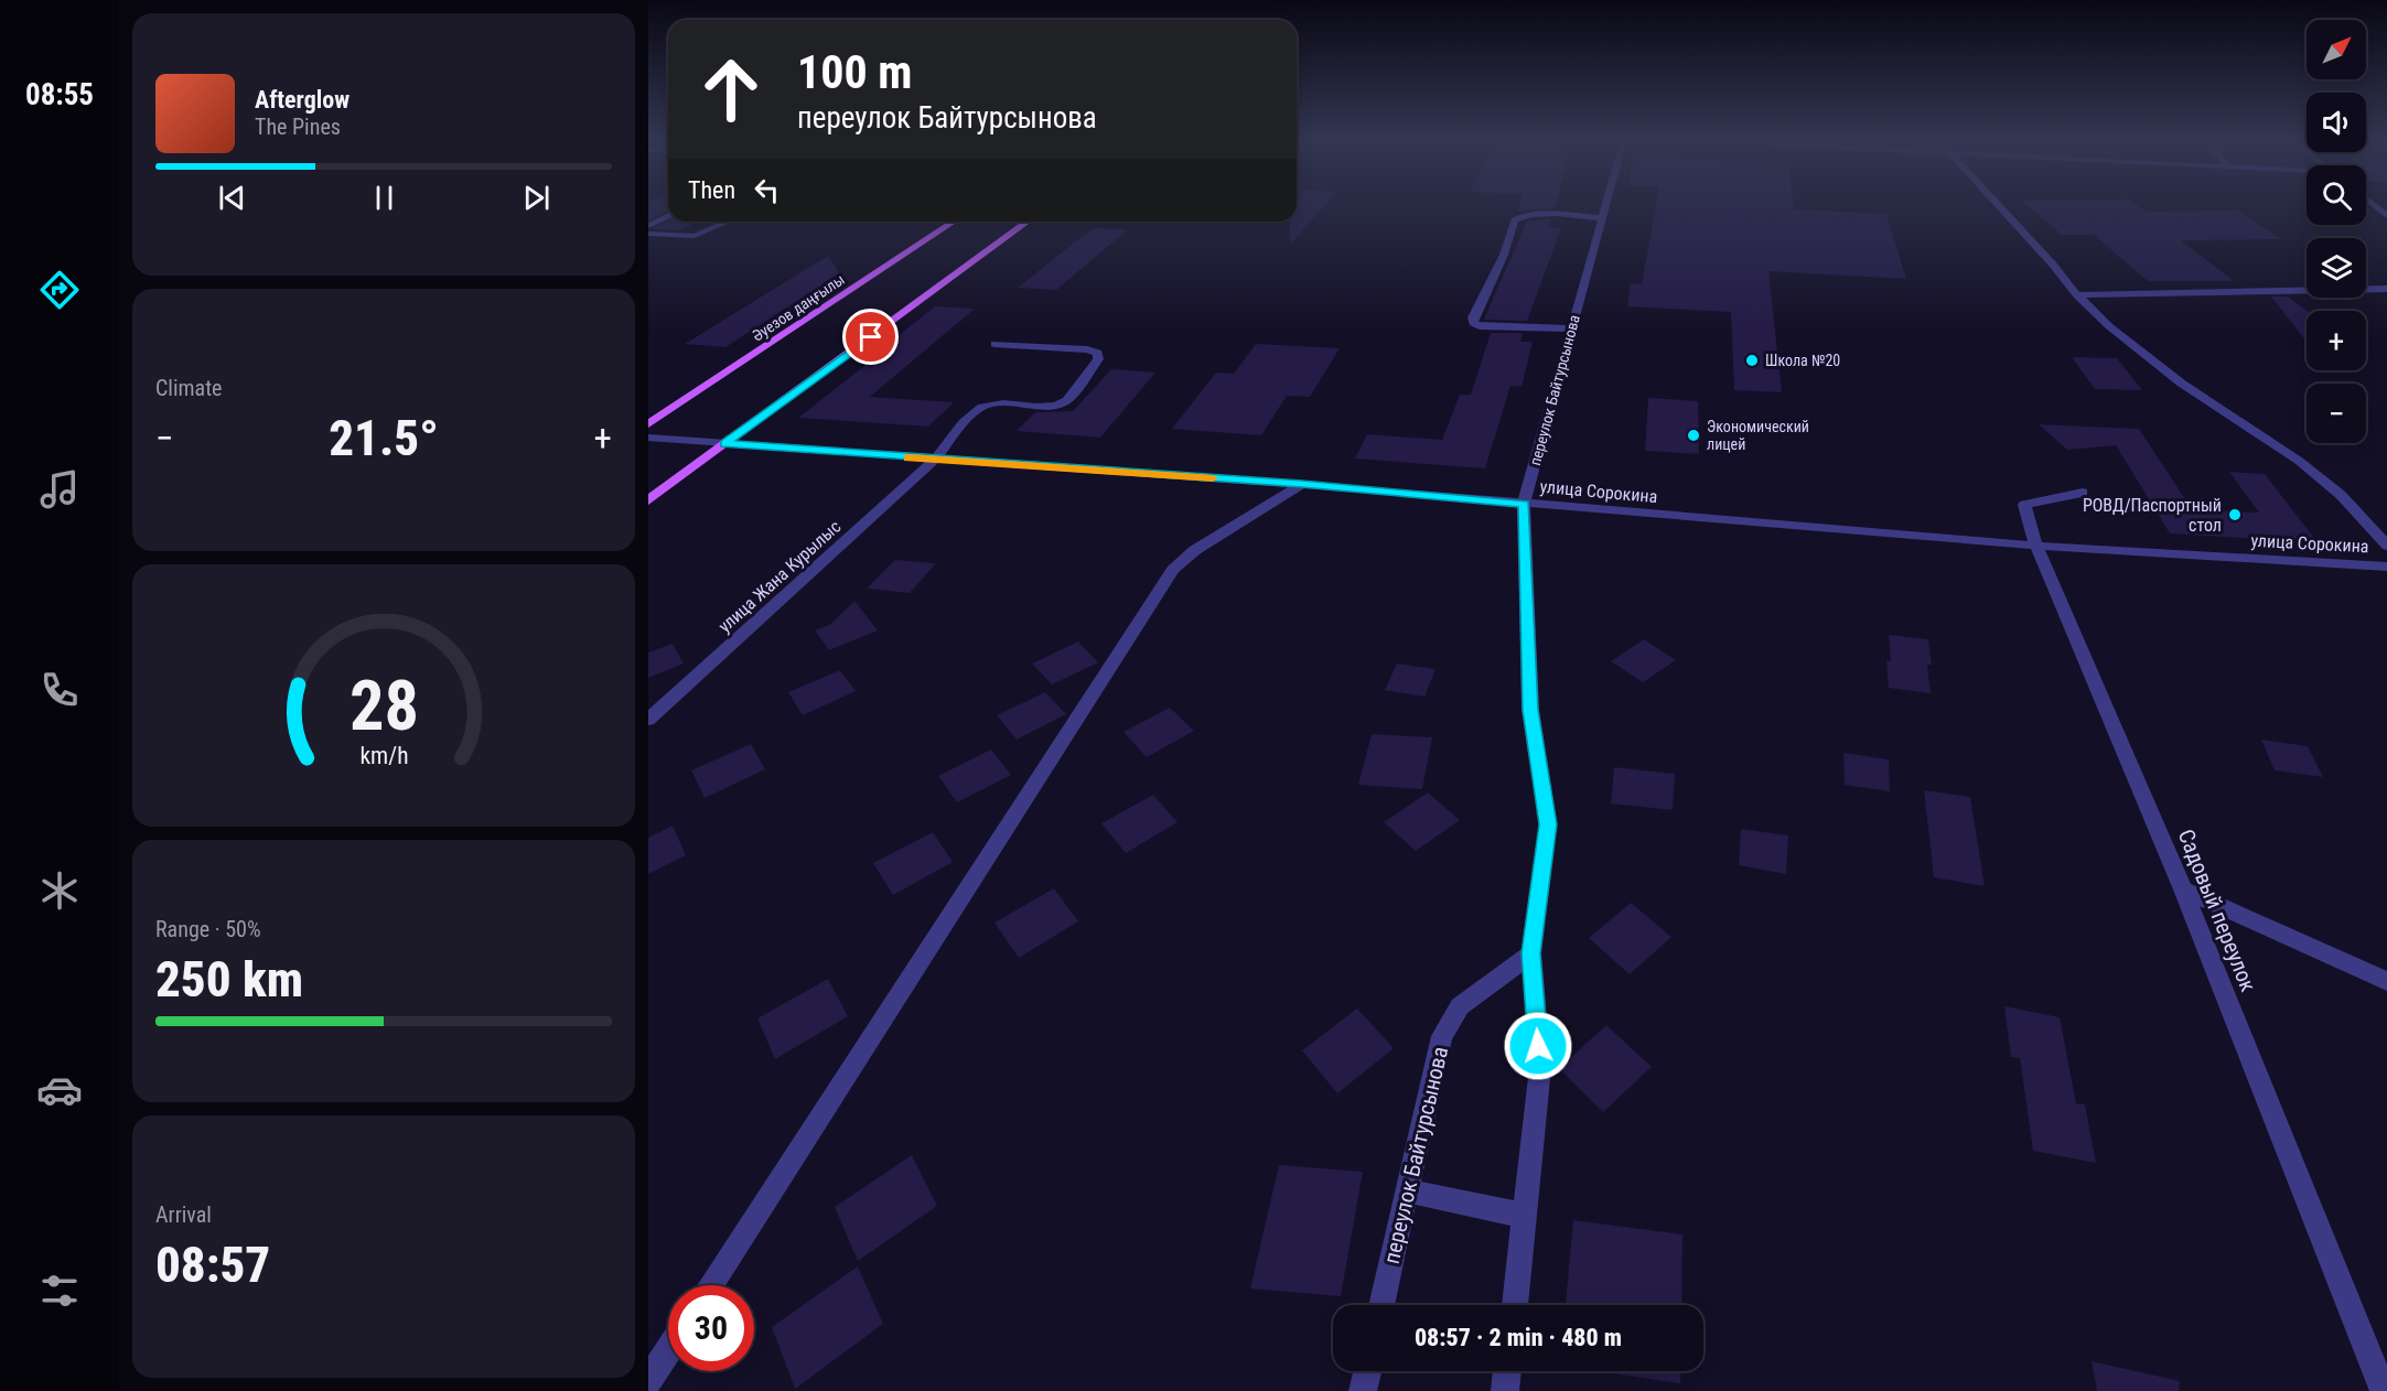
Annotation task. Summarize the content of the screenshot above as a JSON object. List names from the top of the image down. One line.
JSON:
{"streets":{"main road":["Әуезов даңғылы"],"street":["переулок Байтурсынова","улица Сорокина","улица Жана Курылыс","Садовый переулок"]},"crossings":[["переулок Байтурсынова","улица Сорокина"],["улица Сорокина","улица Жана Курылыс"],["улица Сорокина","Садовый переулок"]],"places":["Школа №20","Экономический лицей","РОВД/Паспортный стол"],"north":"top right","page":{"tabs":"08:55","map_buttons":["+","−"],"turn":["100 m","переулок Байтурсынова"],"song":["Afterglow","The Pines"],"then":"Then","tile":["Climate",["Range · 50%","250 km"],["Arrival","08:57"]],"heat":["−","21.5°","+"],"limit":"30","trip":"08:57 · 2 min · 480 m","gauge":["28","km/h"]}}
